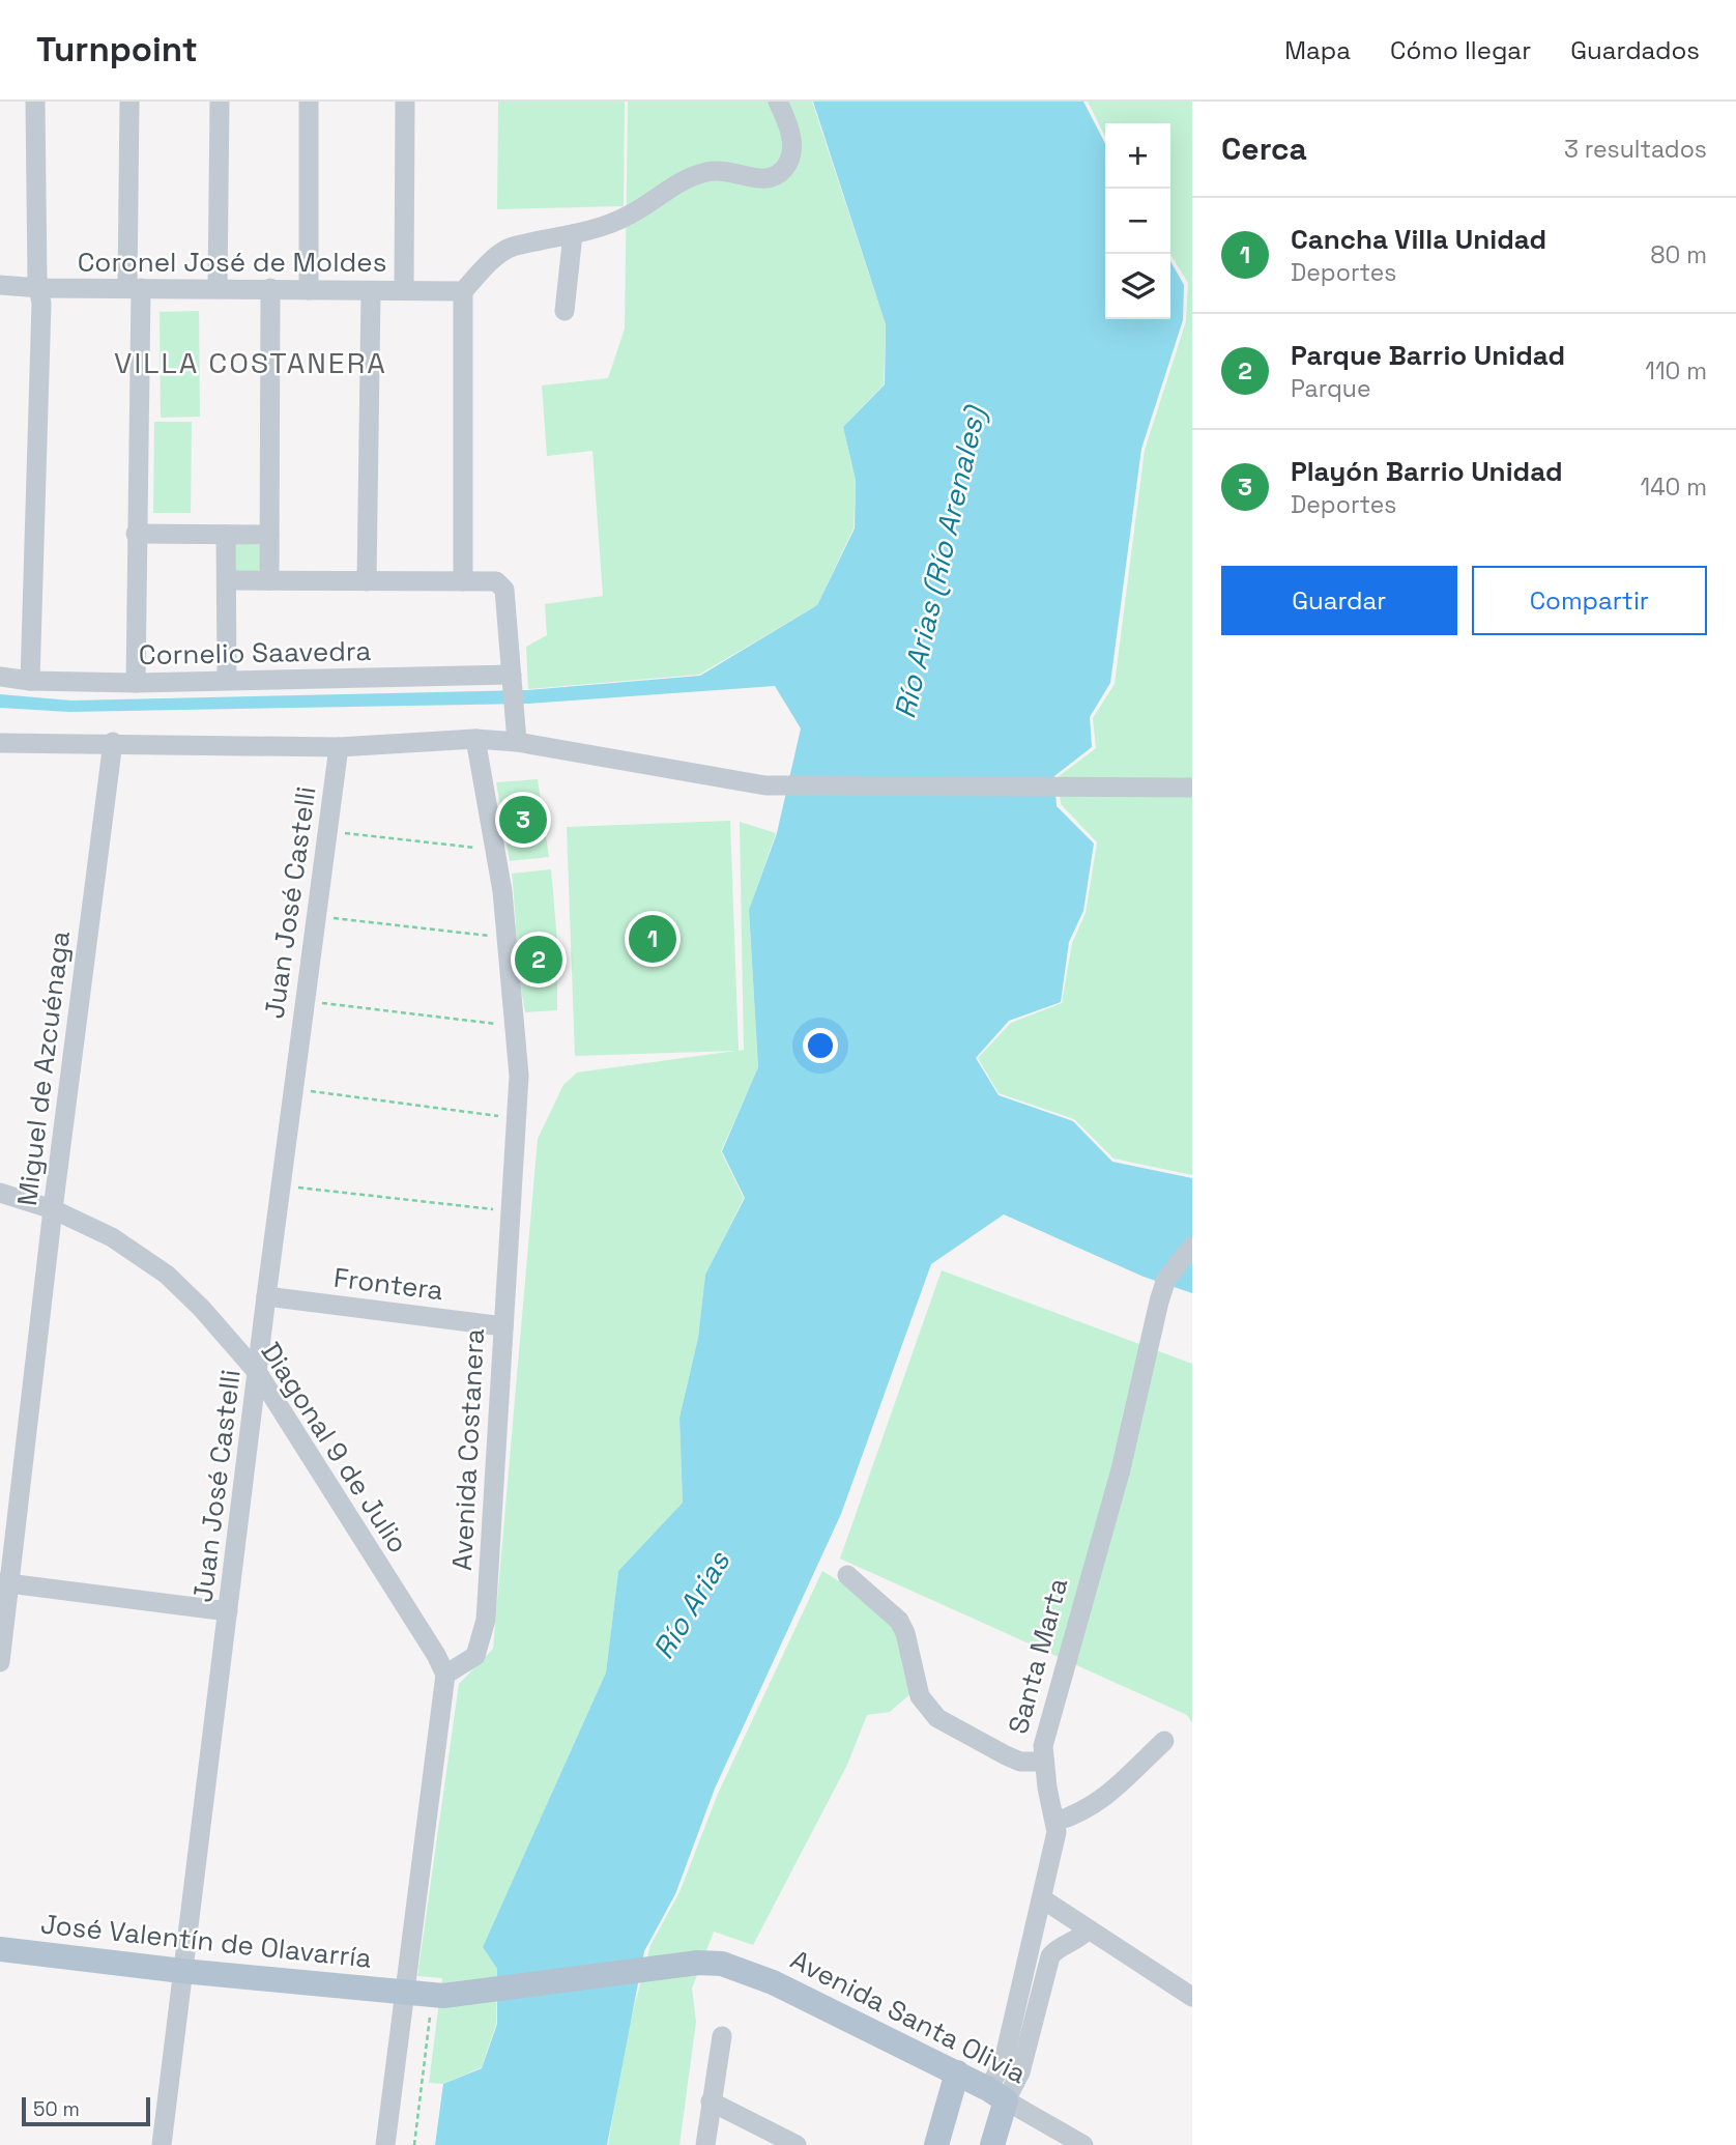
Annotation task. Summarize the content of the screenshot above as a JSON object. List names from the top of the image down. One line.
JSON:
{"streets":{"main road":["Santa Marta","José Valentín de Olavarría","Avenida Santa Olivia"],"street":["Coronel José de Moldes","Cornelio Saavedra","Juan José Castelli","Miguel de Azcuénaga","Frontera","Diagonal 9 de Julio","Avenida Costanera"]},"crossings":[["Juan José Castelli","Frontera"],["Juan José Castelli","Diagonal 9 de Julio"],["Juan José Castelli","José Valentín de Olavarría"],["Miguel de Azcuénaga","Diagonal 9 de Julio"],["Frontera","Avenida Costanera"],["Diagonal 9 de Julio","Avenida Costanera"],["Santa Marta","Avenida Santa Olivia"],["José Valentín de Olavarría","Avenida Santa Olivia"]],"districts":["VILLA COSTANERA"],"water":["Río Arias (Río Arenales)","Río Arias"],"scale_bar":"50 m","page":{"header":"Turnpoint","nav":["Mapa","Cómo llegar","Guardados"],"heading":["Cerca","3 resultados"],"map_buttons":["+","−"],"list":[{"mark":"1","name":"Cancha Villa Unidad","note":"Deportes","value":"80 m"},{"mark":"2","name":"Parque Barrio Unidad","note":"Parque","value":"110 m"},{"mark":"3","name":"Playón Barrio Unidad","note":"Deportes","value":"140 m"}],"buttons":["Guardar","Compartir"],"pins":["3","1","2"],"scale":"50 m"}}
